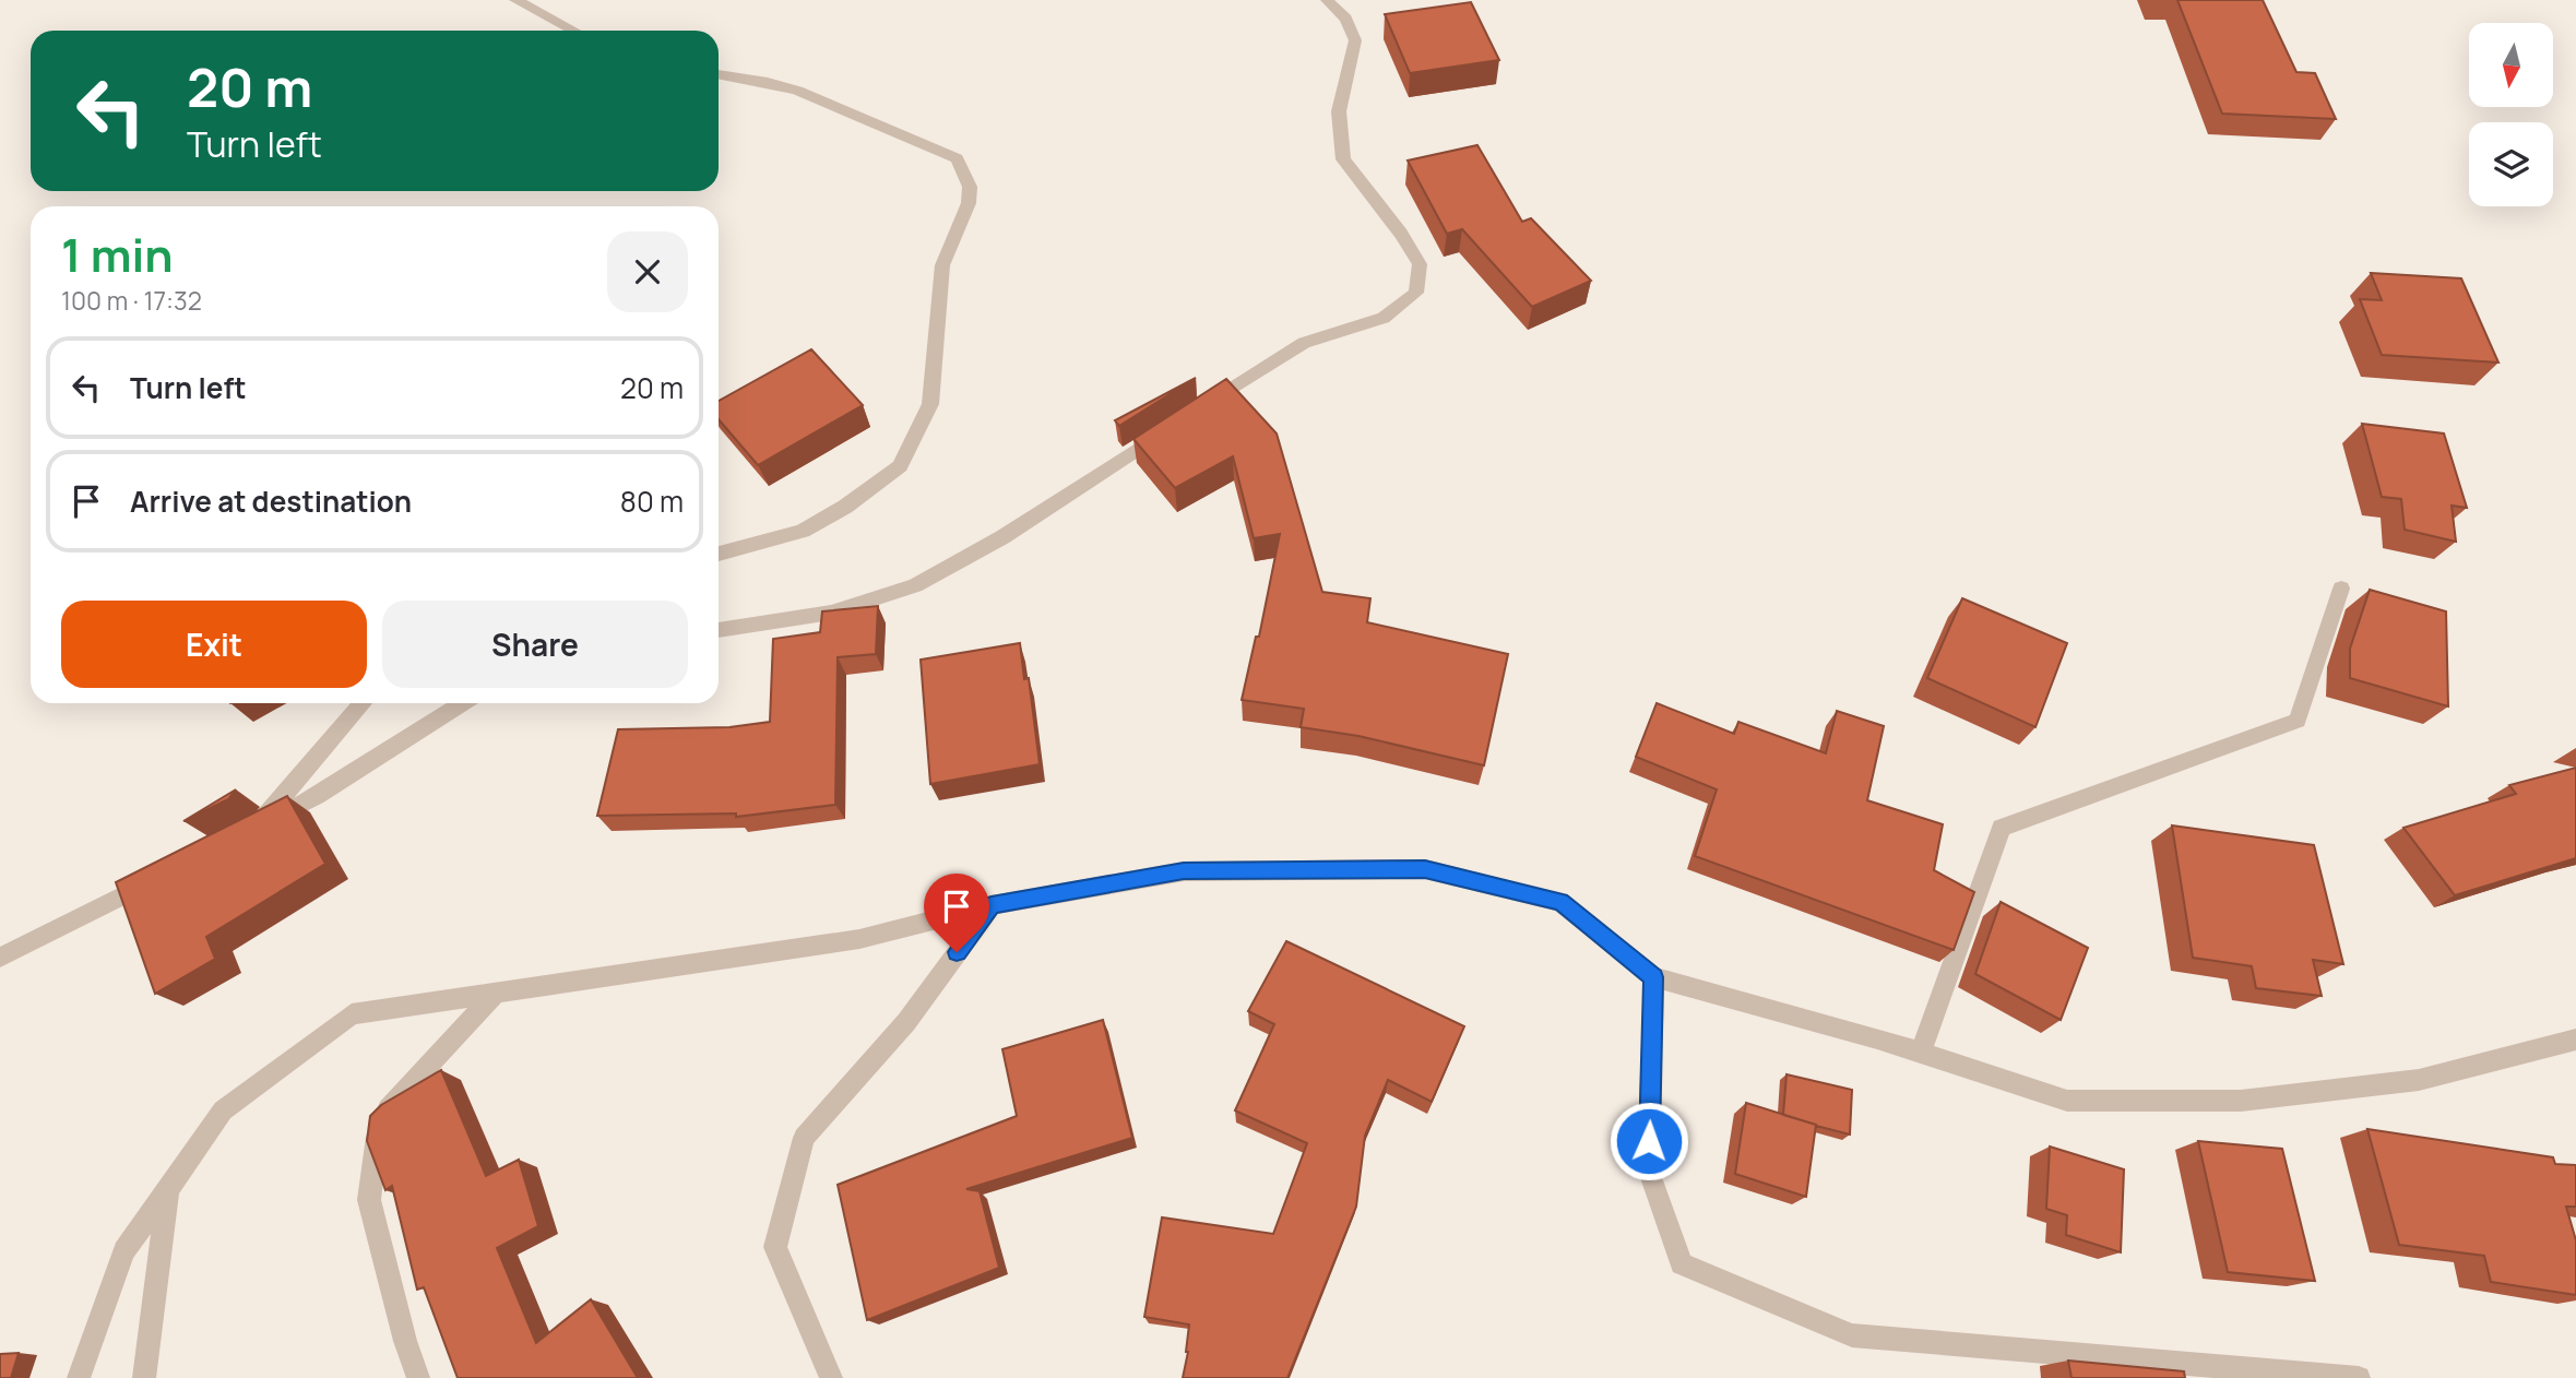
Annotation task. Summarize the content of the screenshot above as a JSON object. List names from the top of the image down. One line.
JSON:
{"north":"bottom","page":{"turn":["20 m","Turn left"],"heading":["1 min","100 m · 17:32"],"list":[{"name":"Turn left","value":"20 m"},{"name":"Arrive at destination","value":"80 m"}],"buttons":["Exit","Share"]}}
